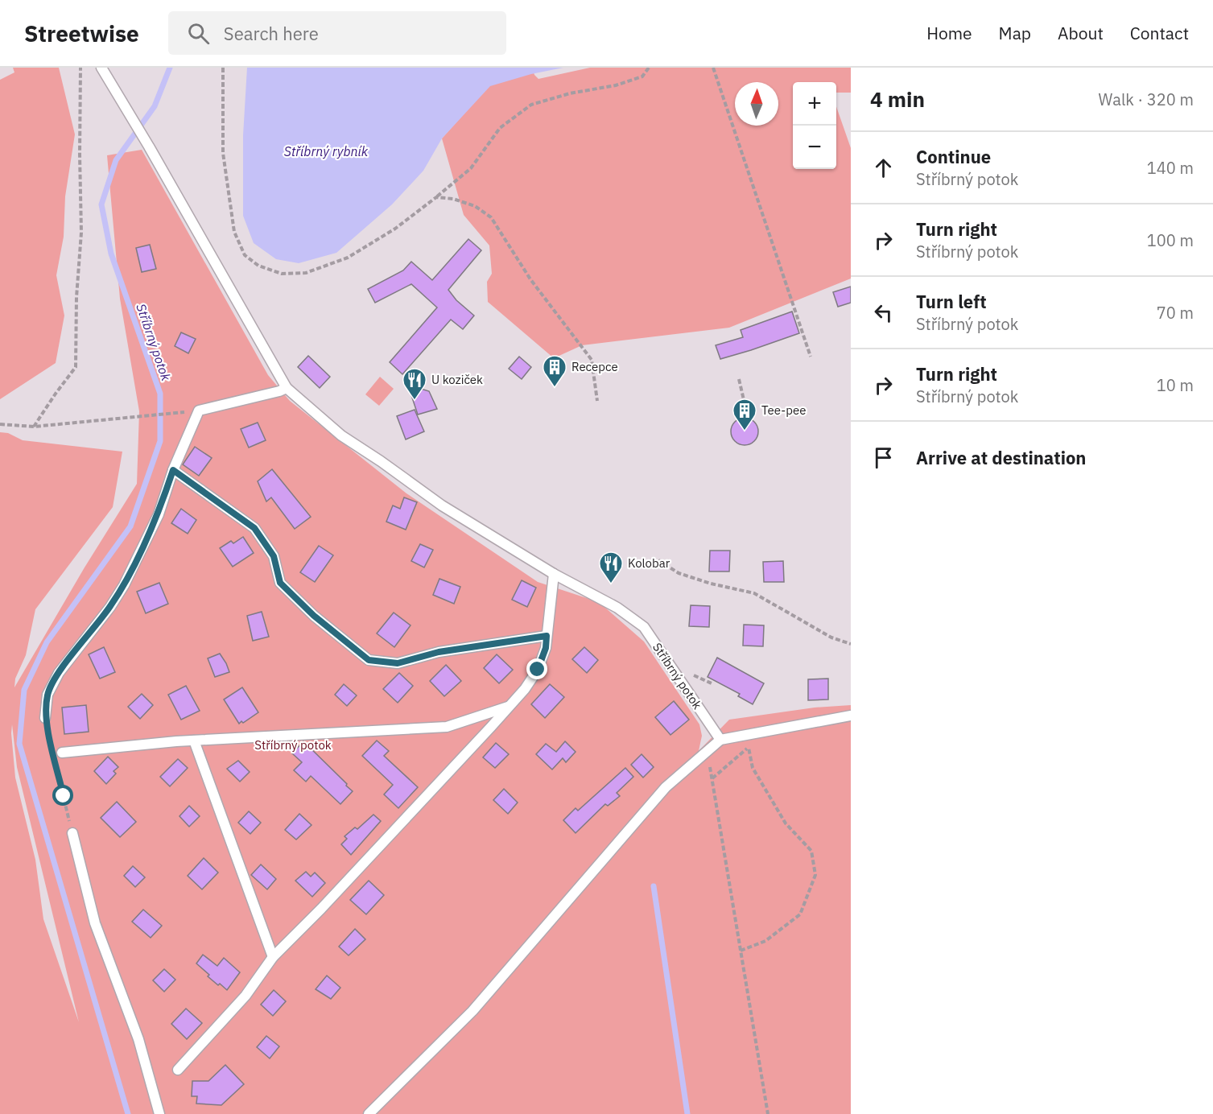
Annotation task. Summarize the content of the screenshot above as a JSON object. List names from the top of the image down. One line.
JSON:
{"streets":{"lane":["Stříbrný potok"]},"water":["Stříbrný rybník","Stříbrný potok"],"parks":["Stříbrný potok"],"places":{"building":["Recepce","Tee-pee"],"restaurant":["U koziček","Kolobar"]},"north":"top","page":{"header":"Streetwise","search":"Search here","nav":["Home","Map","About","Contact"],"heading":["4 min","Walk · 320 m"],"map_buttons":["+","−"],"list":[["Continue","Stříbrný potok","140 m"],["Turn right","Stříbrný potok","100 m"],["Turn left","Stříbrný potok","70 m"],["Turn right","Stříbrný potok","10 m"],"Arrive at destination"]}}
